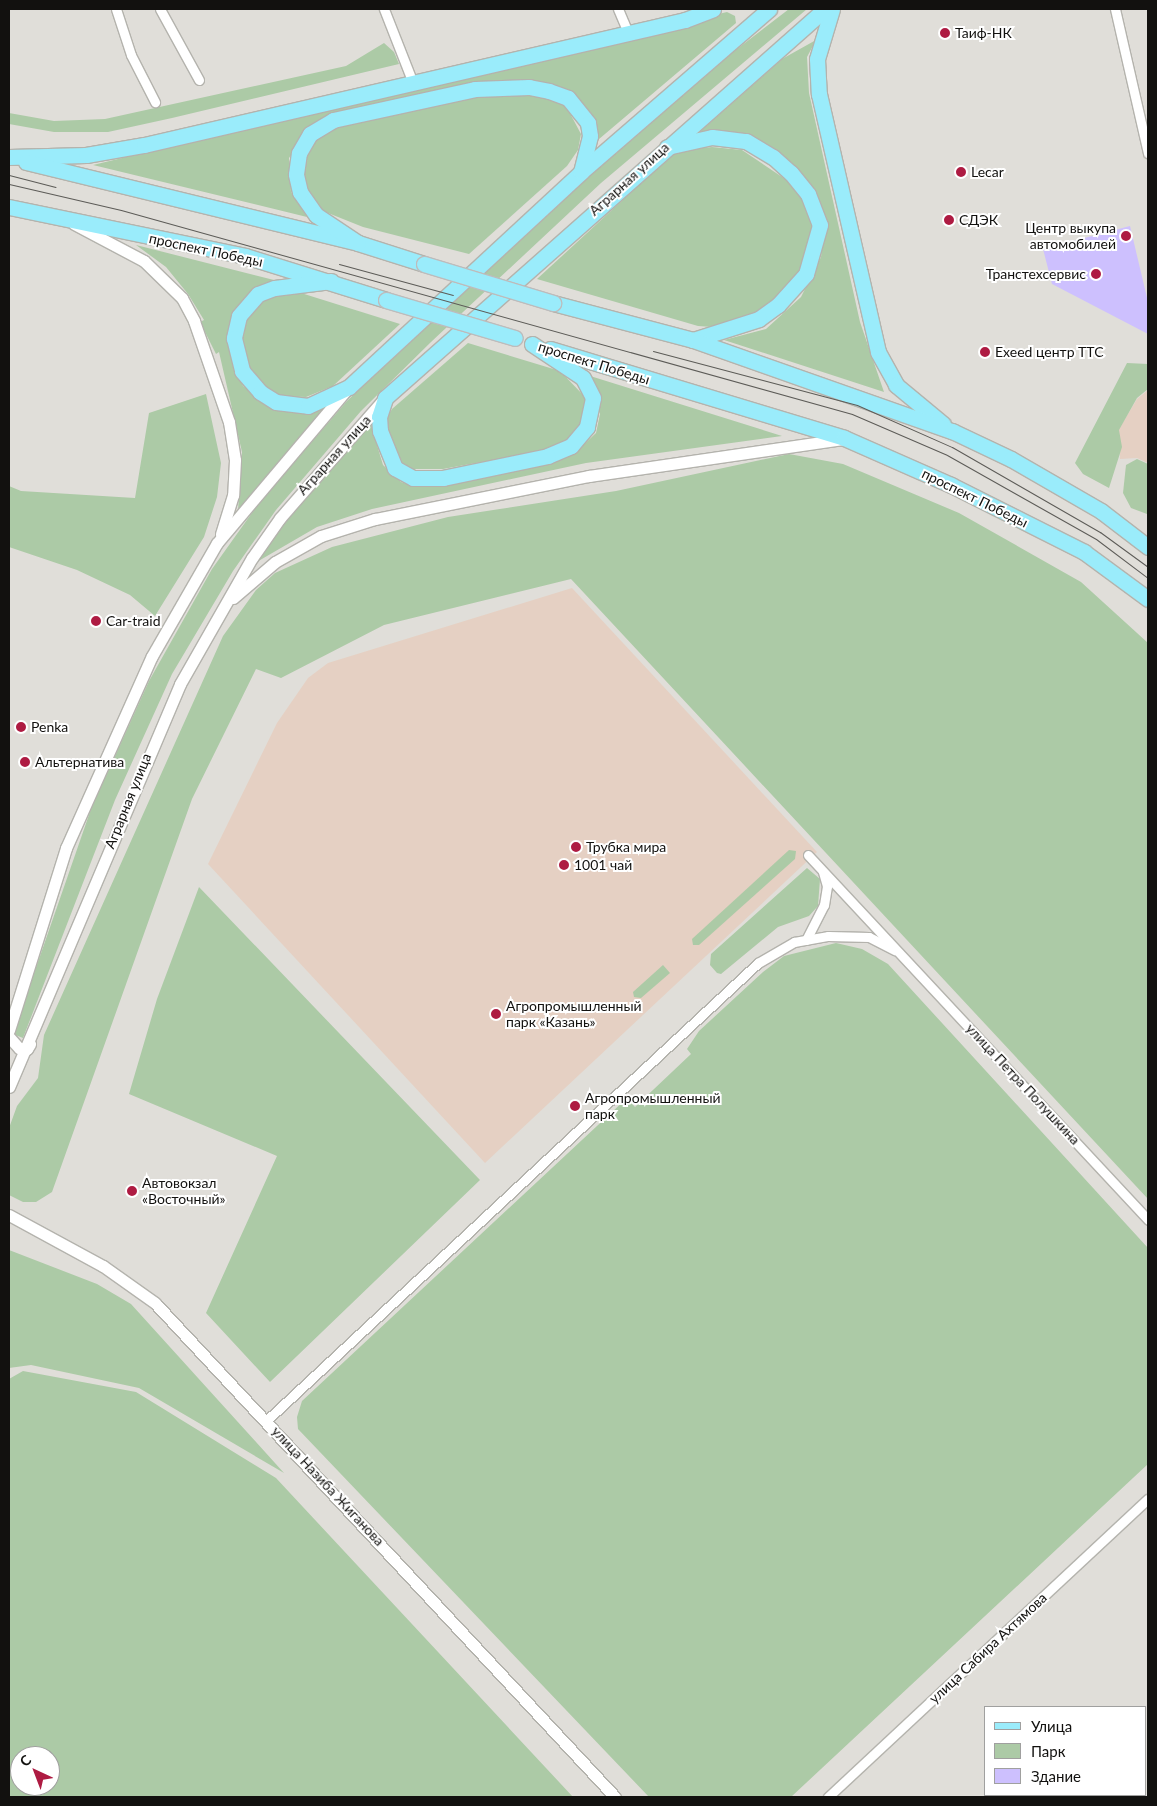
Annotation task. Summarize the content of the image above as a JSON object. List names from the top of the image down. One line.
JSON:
{"streets":{"main road":["Аграрная улица","проспект Победы"],"street":["улица Петра Полушкина","улица Назиба Жиганова","улица Сабира Ахтямова"]},"places":["Таиф-НК","Lecar","СДЭК","Центр выкупа автомобилей","Транстехсервис","Exeed центр ТТС","Car-traid","Penka","Альтернатива","Трубка мира","1001 чай","Агропромышленный парк «Казань»","Агропромышленный парк","Автовокзал «Восточный»"],"legend":["Улица","Парк","Здание"],"north":"top left"}
